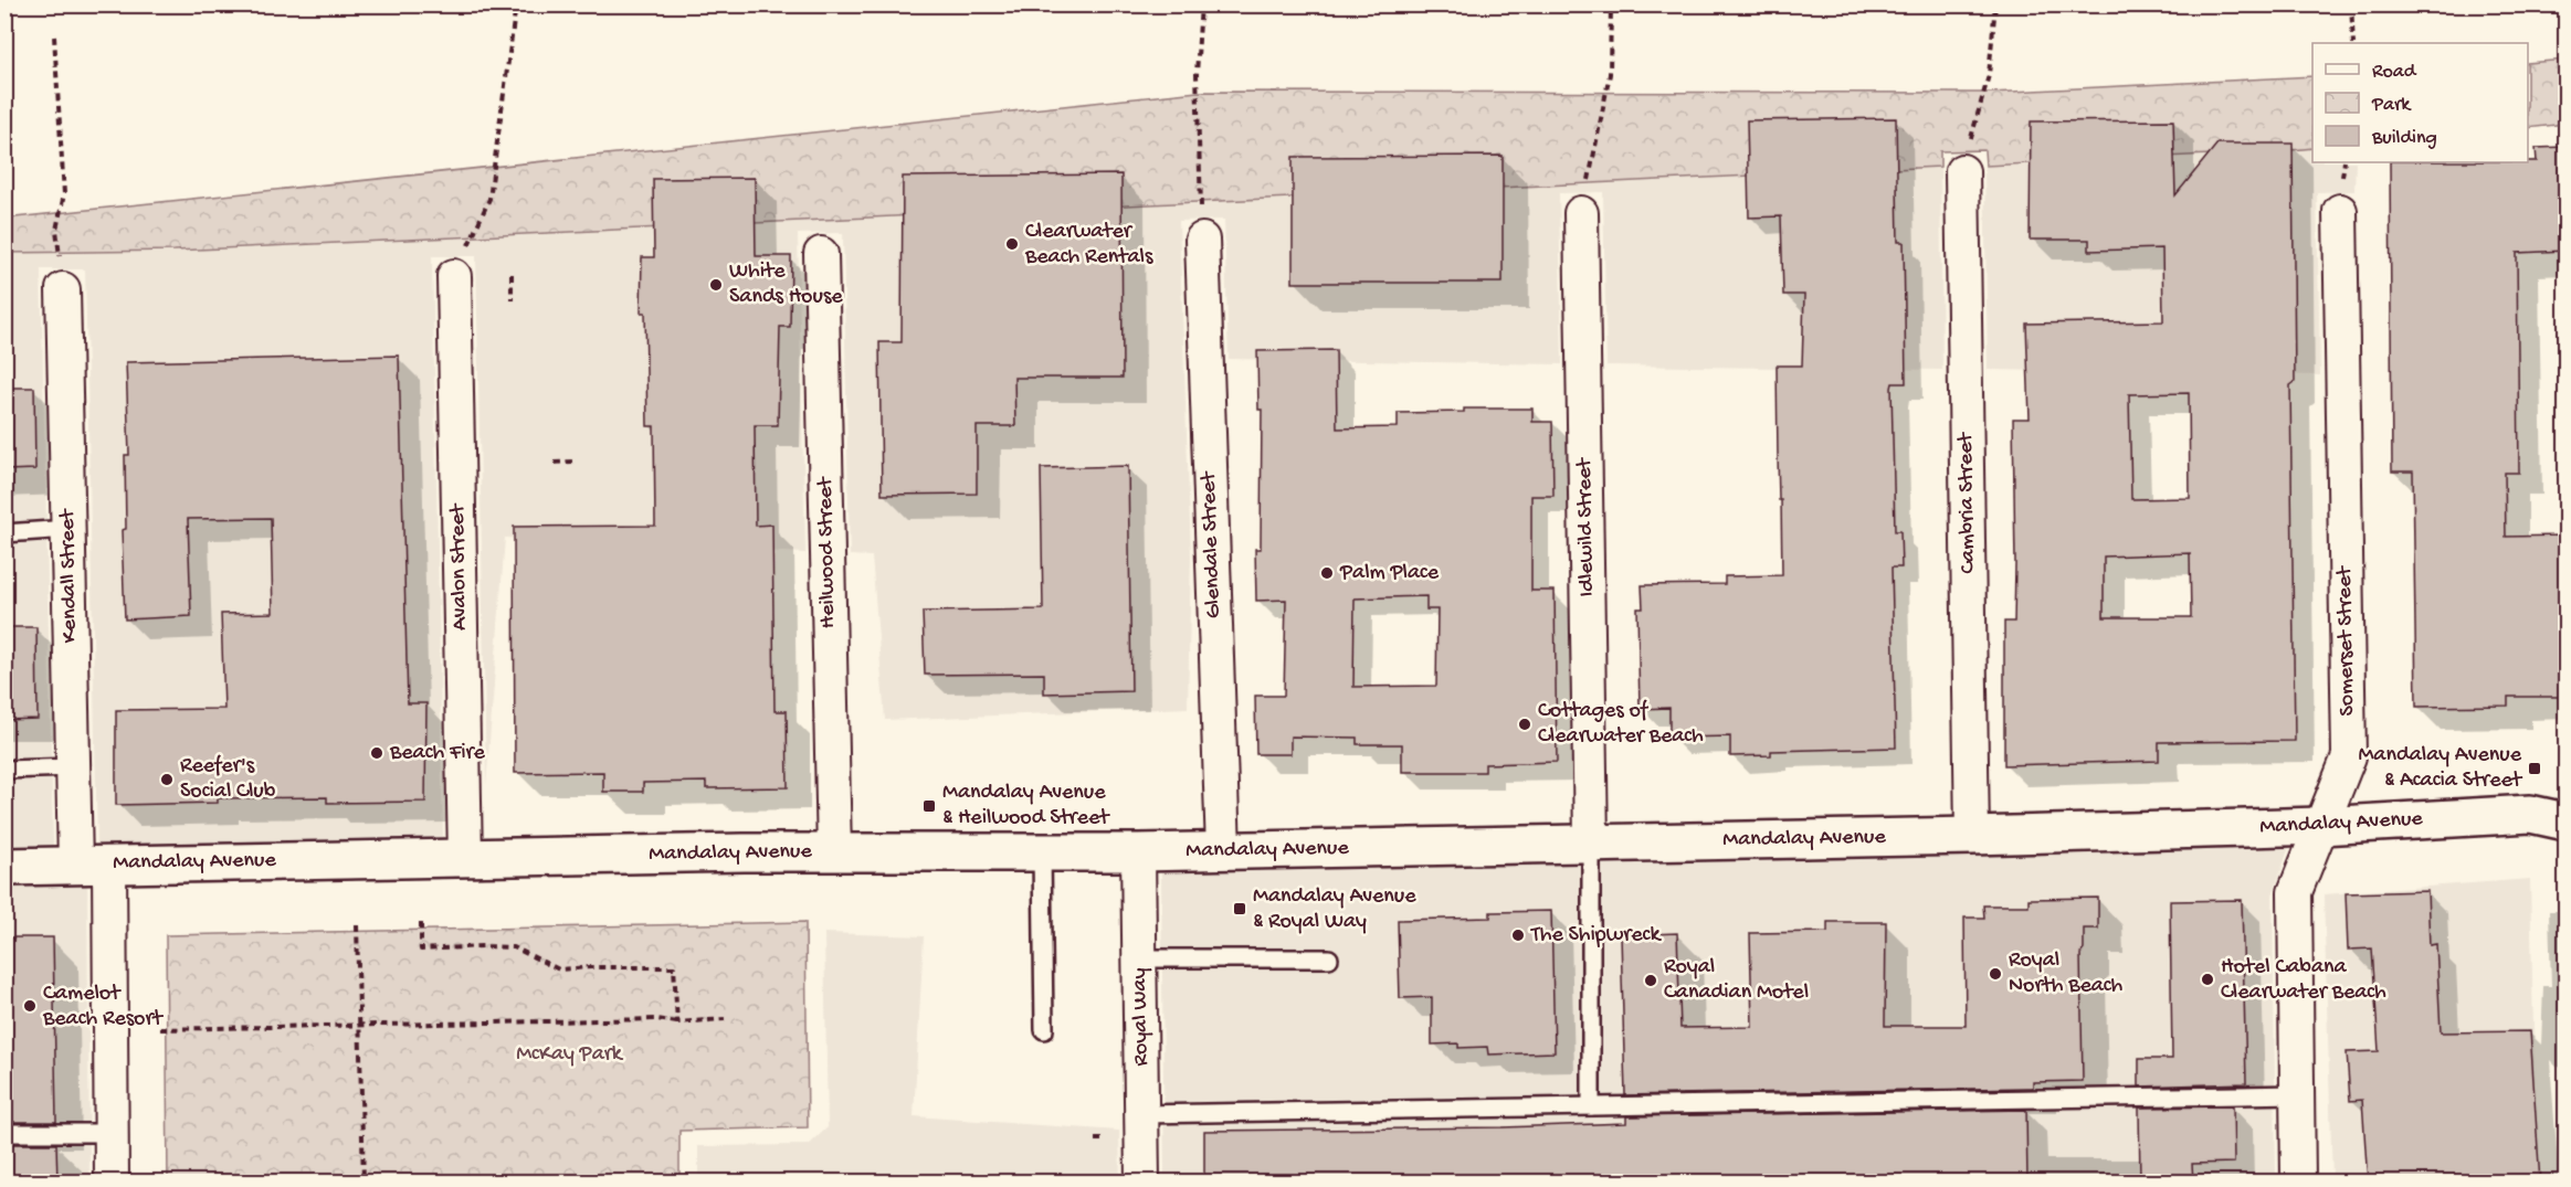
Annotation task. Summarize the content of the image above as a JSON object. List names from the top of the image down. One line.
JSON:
{"streets":{"street":["Cambria Street","Idlewild Street","Glendale Street","Heilwood Street","Avalon Street","Kendall Street","Somerset Street","Mandalay Avenue","Royal Way"]},"crossings":[["Cambria Street","Mandalay Avenue"],["Idlewild Street","Mandalay Avenue"],["Glendale Street","Mandalay Avenue"],["Heilwood Street","Mandalay Avenue"],["Avalon Street","Mandalay Avenue"],["Kendall Street","Mandalay Avenue"],["Somerset Street","Mandalay Avenue"],["Mandalay Avenue","Royal Way"]],"parks":["McKay Park"],"places":{"other":["Clearwater Beach Rentals","White Sands House","Palm Place","Cottages of Clearwater Beach","Beach Fire","Reefer's Social Club","The Shipwreck","Royal North Beach","Hotel Cabana Clearwater Beach","Royal Canadian Motel","Camelot Beach Resort"],"transit":["Mandalay Avenue & Acacia Street","Mandalay Avenue & Heilwood Street","Mandalay Avenue & Royal Way"]},"legend":["Road","Park","Building"]}
